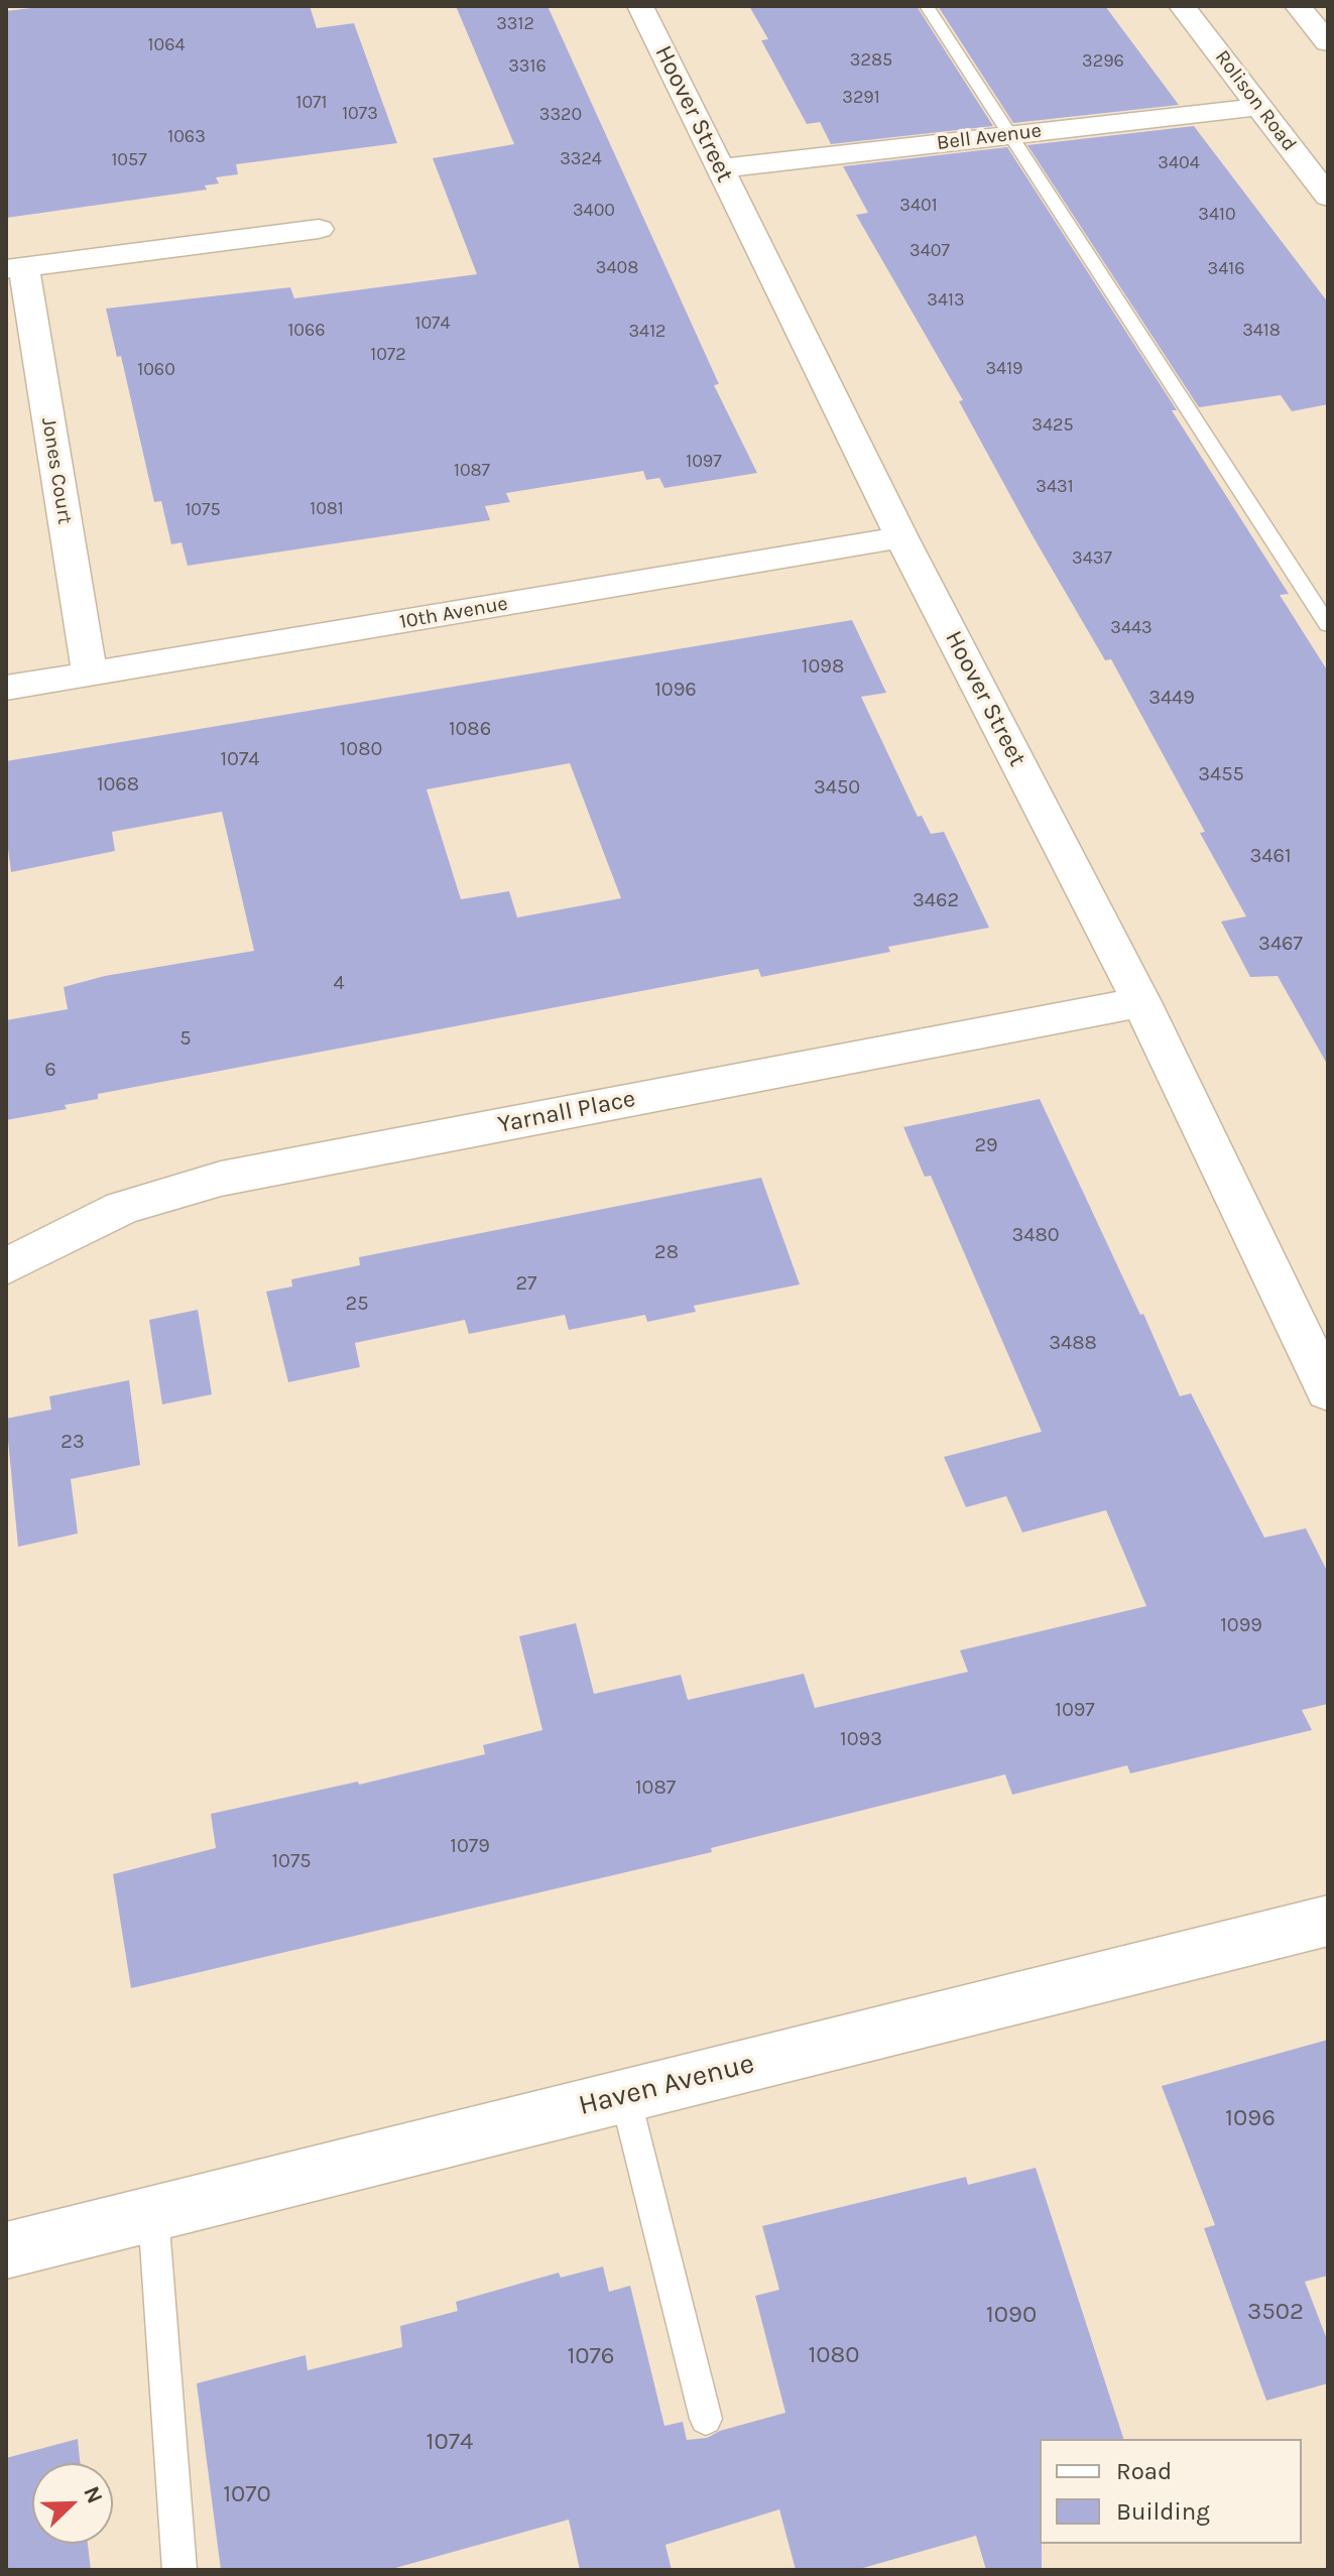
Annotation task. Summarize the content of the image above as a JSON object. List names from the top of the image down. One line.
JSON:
{"streets":{"main road":["Rolison Road","Hoover Street","Bell Avenue","Jones Court","10th Avenue","Yarnall Place","Haven Avenue"]},"crossings":[["Rolison Road","Bell Avenue"],["Hoover Street","Bell Avenue"],["Hoover Street","10th Avenue"],["Hoover Street","Yarnall Place"],["Jones Court","10th Avenue"]],"house_numbers":["3312","1064","3285","3296","3316","3291","1071","1073","3320","1063","3324","1057","3404","3401","3400","3410","3407","3408","3416","3413","1074","1066","3418","3412","1072","3419","1060","3425","1097","1087","3431","1081","1075","3437","3443","1098","1096","3449","1086","1080","1074","3455","1068","3450","3461","3462","3467","4","5","6","29","3480","28","27","25","3488","23","1099","1097","1093","1087","1079","1075","1096","3502","1090","1080","1076","1074","1070"],"legend":["Road","Building"],"north":"top right"}
